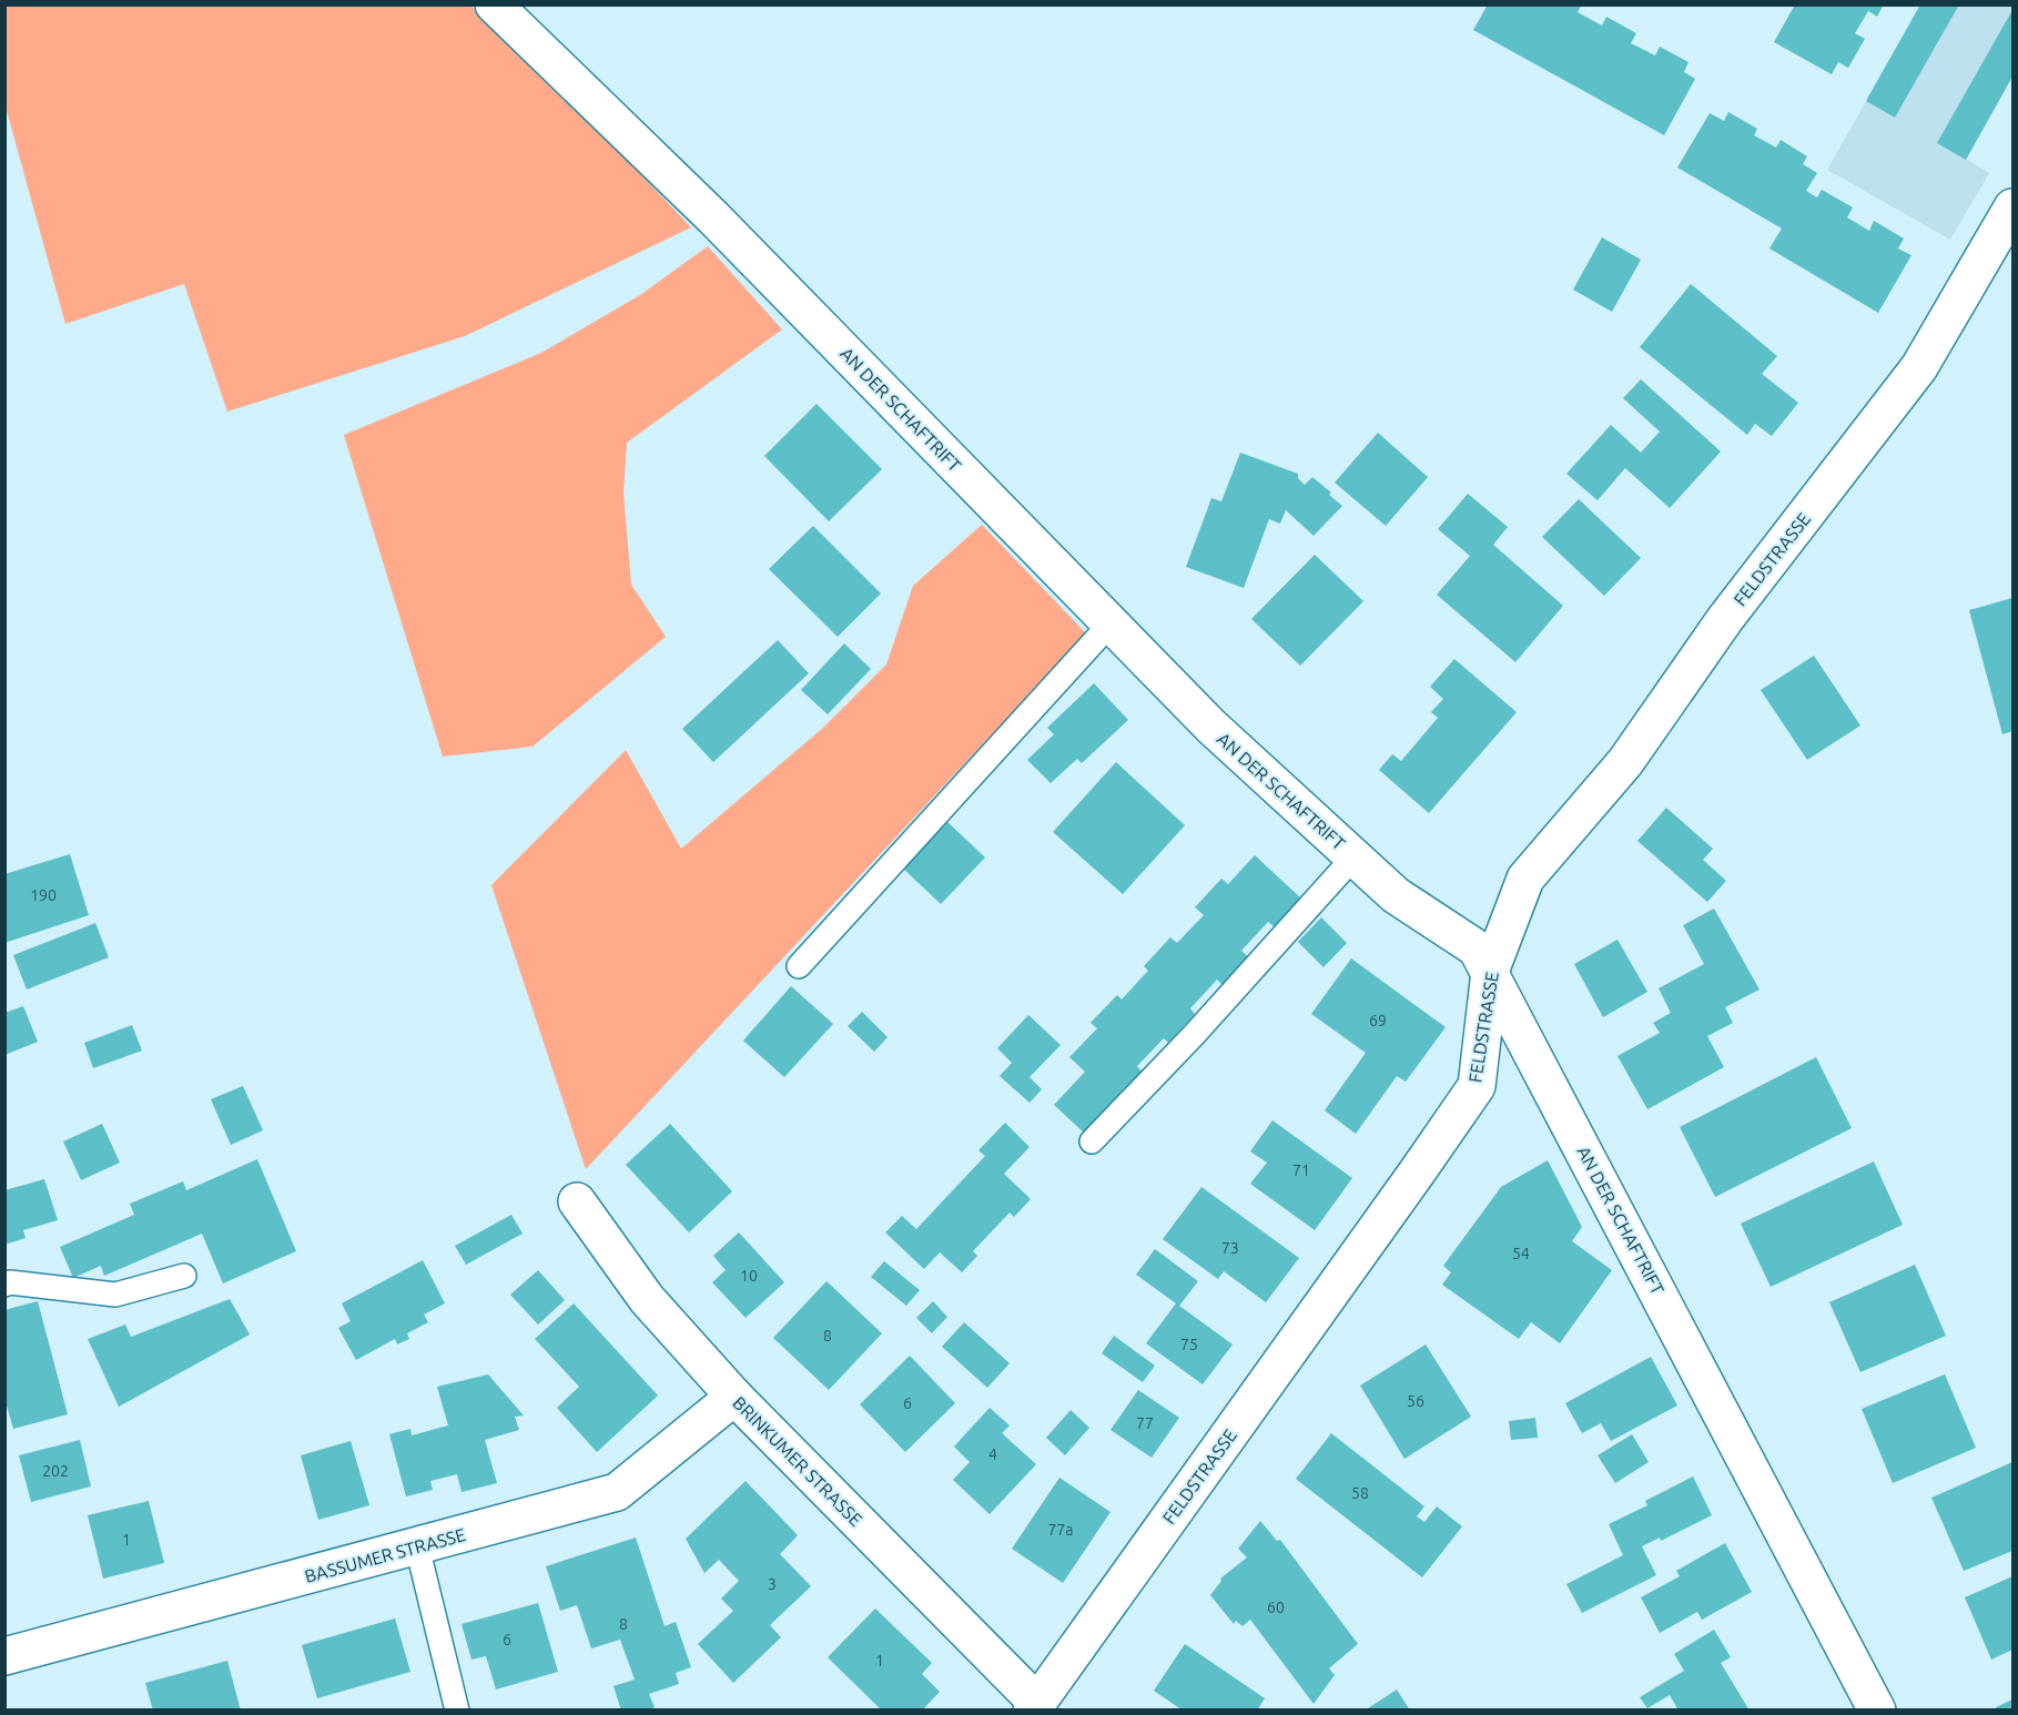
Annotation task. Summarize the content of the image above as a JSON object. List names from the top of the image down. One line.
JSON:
{"streets":{"street":["AN DER SCHAFTRIFT","FELDSTRASSE","BRINKUMER STRASSE","BASSUMER STRASSE"]},"crossings":[["AN DER SCHAFTRIFT","FELDSTRASSE"],["FELDSTRASSE","BRINKUMER STRASSE"],["BRINKUMER STRASSE","BASSUMER STRASSE"]],"house_numbers":["190","69","71","73","54","10","8","75","56","6","77","4","202","58","77a","1","3","60","8","6","1"]}
